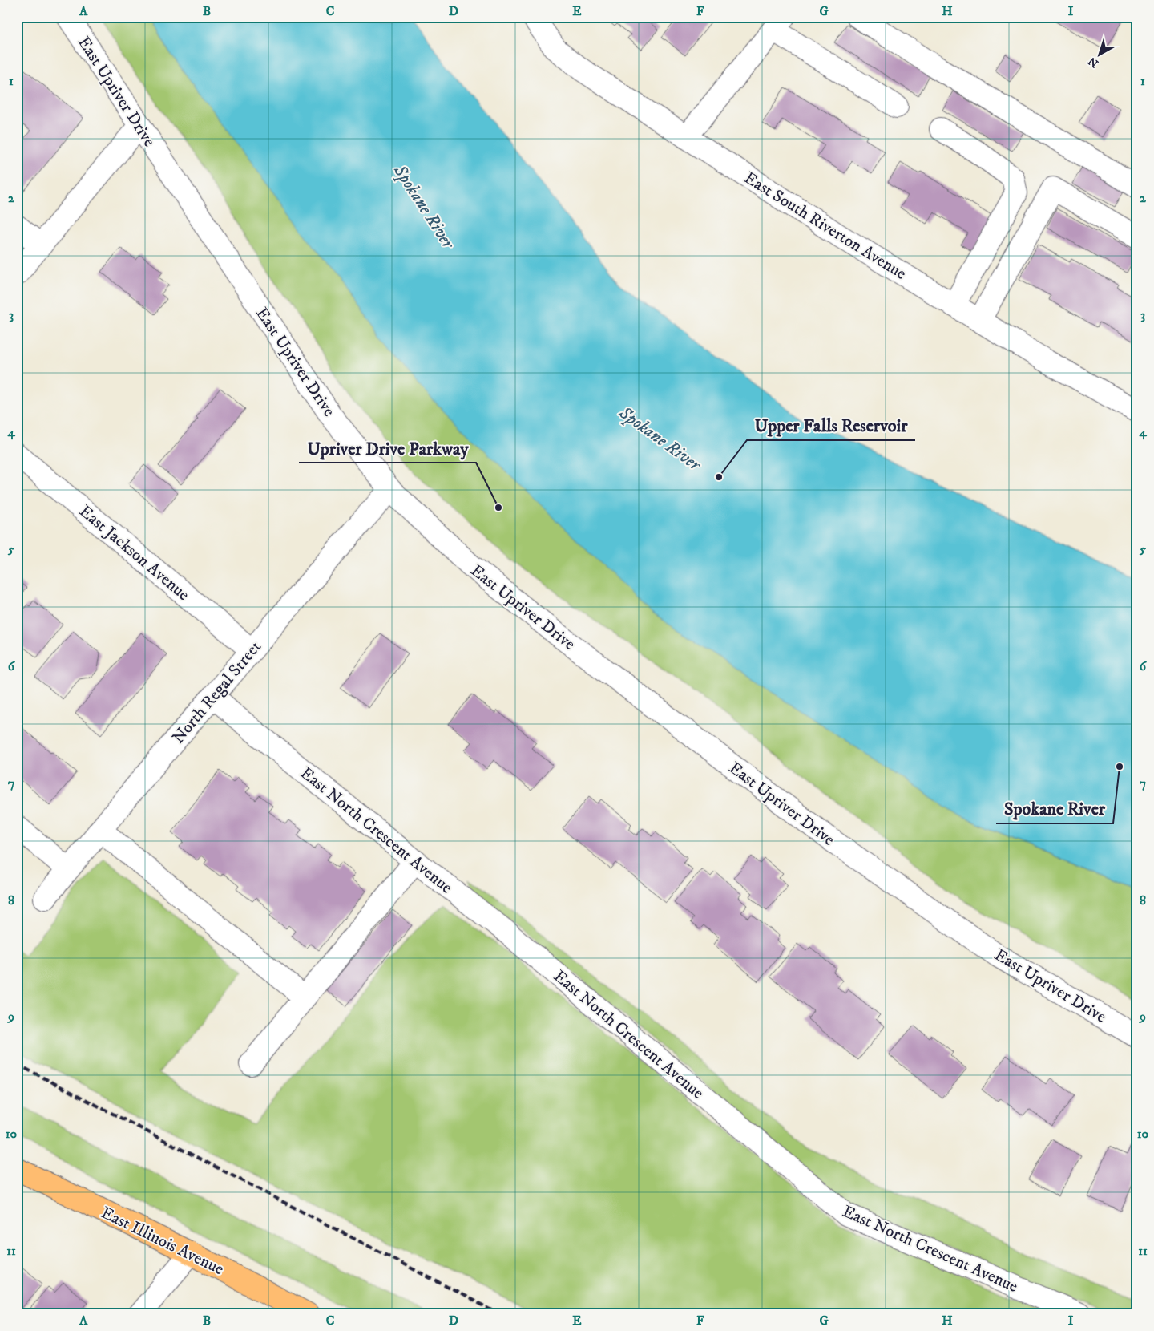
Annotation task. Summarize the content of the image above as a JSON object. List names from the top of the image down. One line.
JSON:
{"streets":{"main road":["East Illinois Avenue"],"street":["East Upriver Drive","East South Riverton Avenue","East Jackson Avenue","North Regal Street","East North Crescent Avenue"]},"crossings":[["East Upriver Drive","North Regal Street"],["East Jackson Avenue","North Regal Street"],["North Regal Street","East North Crescent Avenue"]],"water":["Spokane River"],"places":["Upper Falls Reservoir","Upriver Drive Parkway","Spokane River"],"north":"bottom left","grid":{"columns":["A","B","C","D","E","F","G","H","I"],"rows":["1","2","3","4","5","6","7","8","9","10","11"]}}
